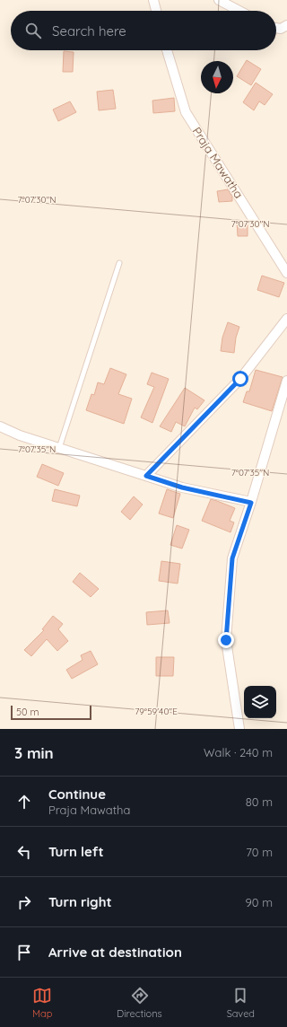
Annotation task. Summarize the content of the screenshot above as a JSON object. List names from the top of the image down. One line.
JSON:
{"streets":{"street":["Praja Mawatha"]},"scale_bar":"50 m","north":"bottom","page":{"search":"Search here","scale":"50 m","heading":["3 min","Walk · 240 m"],"list":[["Continue","Praja Mawatha","80 m"],["Turn left","70 m"],["Turn right","90 m"],"Arrive at destination"],"nav":["Map","Directions","Saved"]},"coordinates":["7°07'30\"N","7°07'35\"N","79°59'40\"E"]}
